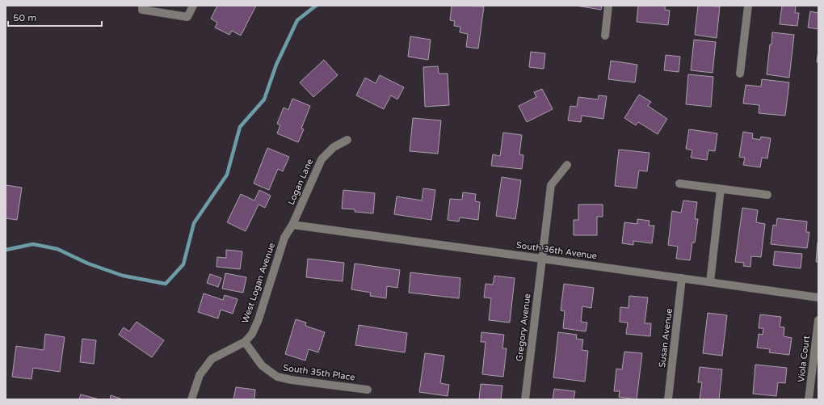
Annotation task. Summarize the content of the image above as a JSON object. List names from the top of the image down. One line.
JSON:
{"streets":{"street":["Logan Lane","South 36th Avenue","West Logan Avenue","Gregory Avenue","Susan Avenue","Viola Court","South 35th Place"]},"crossings":[["Logan Lane","South 36th Avenue"],["Logan Lane","West Logan Avenue"],["South 36th Avenue","West Logan Avenue"],["South 36th Avenue","Gregory Avenue"],["South 36th Avenue","Susan Avenue"],["West Logan Avenue","South 35th Place"]],"scale_bar":"50 m"}
